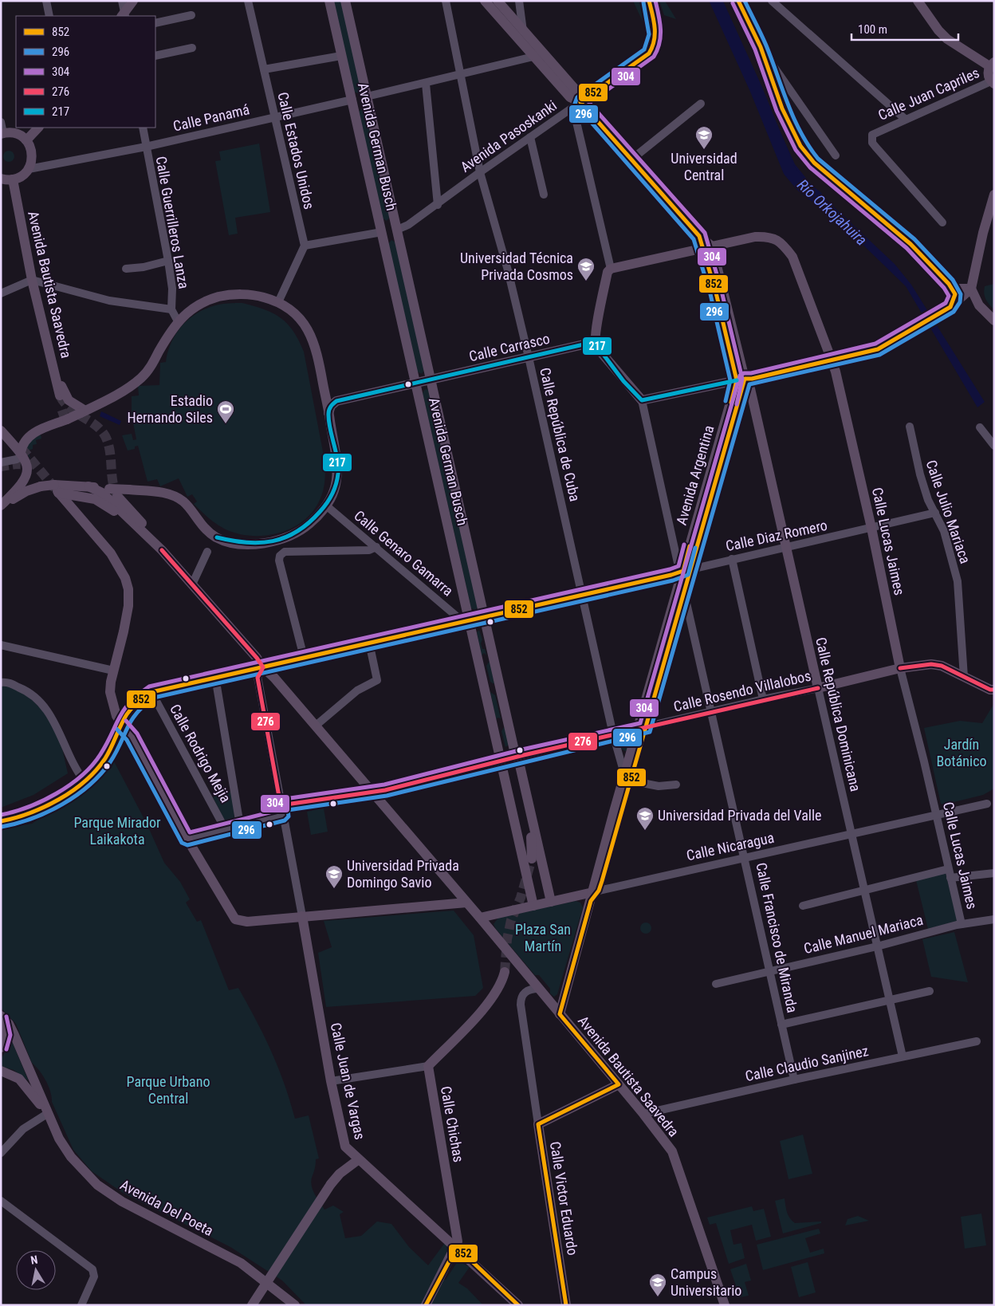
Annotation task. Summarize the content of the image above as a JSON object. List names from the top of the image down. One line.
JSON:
{"streets":{"main road":["Avenida Pasoskanki","Avenida German Busch","Avenida Bautista Saavedra","Calle Carrasco","Avenida Argentina","Calle Lucas Jaimes","Calle Rosendo Villalobos","Calle República Dominicana","Calle Nicaragua","Calle Juan de Vargas","Calle Chichas","Calle Victor Eduardo","Avenida Del Poeta"],"street":["Calle Juan Capriles","Calle Panamá","Calle Estados Unidos","Calle Guerrilleros Lanza","Calle República de Cuba","Calle Julio Mariaca","Calle Diaz Romero","Calle Genaro Gamarra","Calle Rodrigo Mejia","Calle Manuel Mariaca","Calle Francisco de Miranda","Calle Claudio Sanjinez"]},"crossings":[["Calle Panamá","Avenida German Busch"],["Calle Panamá","Calle Estados Unidos"],["Calle Panamá","Calle Guerrilleros Lanza"],["Avenida Pasoskanki","Avenida German Busch"],["Avenida Pasoskanki","Calle República de Cuba"],["Avenida German Busch","Calle Carrasco"],["Avenida German Busch","Calle Diaz Romero"],["Avenida German Busch","Calle Genaro Gamarra"],["Avenida German Busch","Calle Rosendo Villalobos"],["Avenida German Busch","Calle Nicaragua"],["Avenida Bautista Saavedra","Avenida Argentina"],["Avenida Bautista Saavedra","Calle Nicaragua"],["Avenida Bautista Saavedra","Calle Claudio Sanjinez"],["Avenida Bautista Saavedra","Calle Victor Eduardo"],["Calle Carrasco","Calle República de Cuba"],["Calle República de Cuba","Avenida Argentina"],["Calle República de Cuba","Calle Diaz Romero"],["Calle República de Cuba","Calle Rosendo Villalobos"],["Avenida Argentina","Calle Diaz Romero"],["Avenida Argentina","Calle Rosendo Villalobos"],["Avenida Argentina","Calle República Dominicana"],["Avenida Argentina","Calle Nicaragua"],["Avenida Argentina","Calle Francisco de Miranda"],["Calle Julio Mariaca","Calle Diaz Romero"],["Calle Julio Mariaca","Calle Rosendo Villalobos"],["Calle Diaz Romero","Calle Lucas Jaimes"],["Calle Diaz Romero","Calle República Dominicana"],["Calle Lucas Jaimes","Calle Rosendo Villalobos"],["Calle Lucas Jaimes","Calle República Dominicana"],["Calle Lucas Jaimes","Calle Nicaragua"],["Calle Lucas Jaimes","Calle Manuel Mariaca"],["Calle Rosendo Villalobos","Calle República Dominicana"],["Calle Rosendo Villalobos","Calle Francisco de Miranda"],["Calle República Dominicana","Calle Nicaragua"],["Calle República Dominicana","Calle Manuel Mariaca"],["Calle República Dominicana","Calle Claudio Sanjinez"],["Calle Nicaragua","Calle Francisco de Miranda"],["Calle Manuel Mariaca","Calle Francisco de Miranda"],["Calle Francisco de Miranda","Calle Claudio Sanjinez"],["Calle Juan de Vargas","Calle Chichas"]],"water":["Río Orkojahuira"],"parks":["Jardín Botánico","Parque Mirador Laikakota","Plaza San Martín","Parque Urbano Central"],"places":{"school or university":["Universidad Central","Universidad Técnica Privada Cosmos","Universidad Privada del Valle","Universidad Privada Domingo Savio","Campus Universitario"],"sports":["Estadio Hernando Siles"]},"lines":["transit line 852","transit line 296","transit line 304","transit line 217","transit line 276"],"legend":["852","296","304","276","217"],"scale_bar":"100 m","north":"top"}
